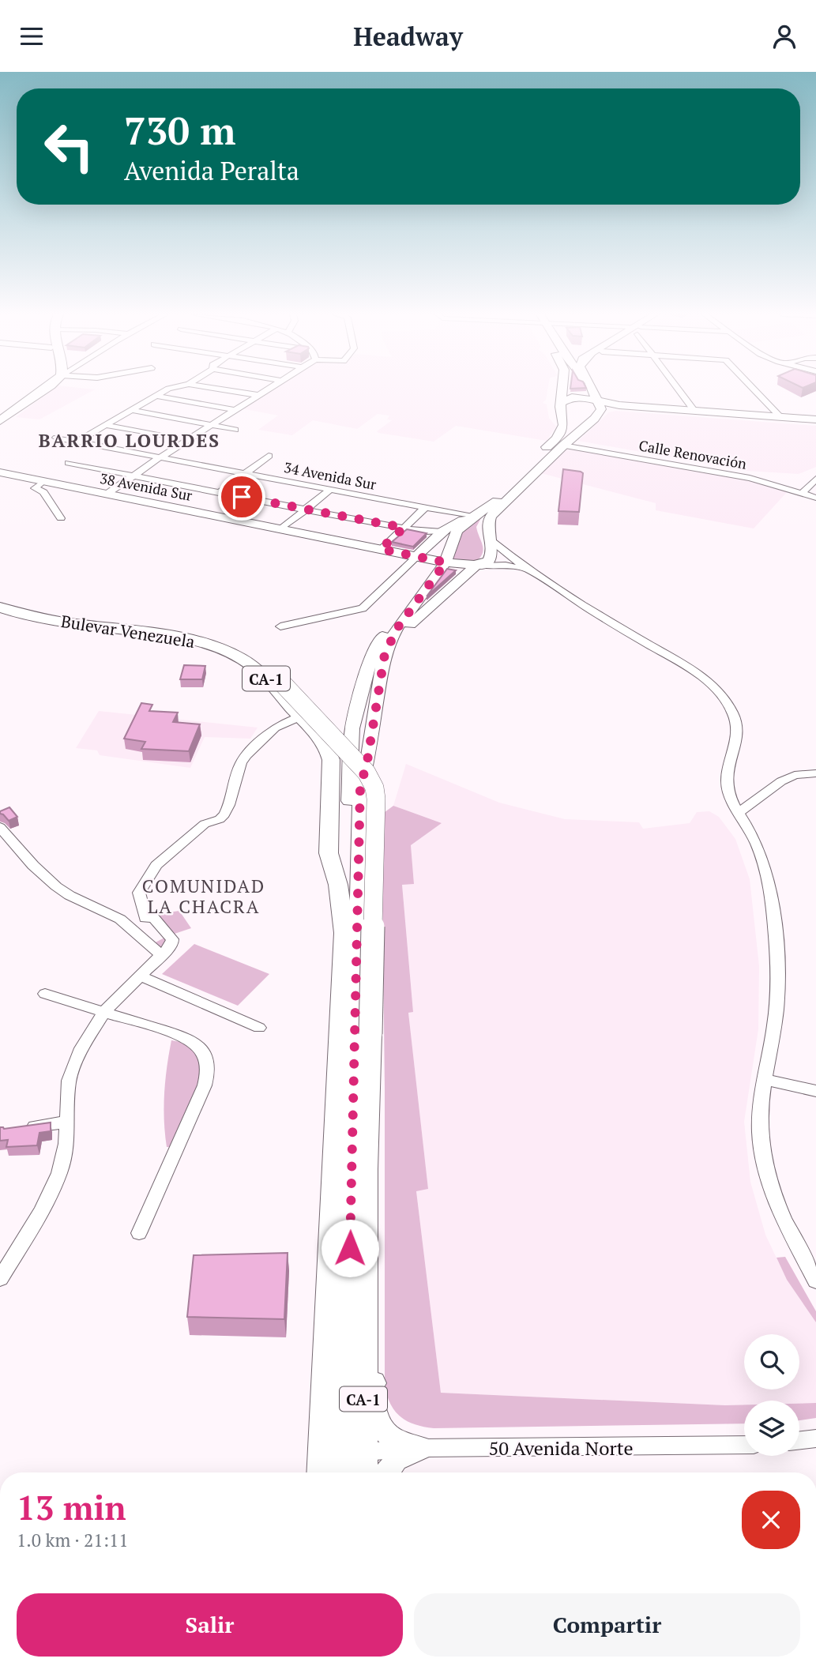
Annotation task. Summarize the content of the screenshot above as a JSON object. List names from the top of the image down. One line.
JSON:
{"streets":{"highway":["Bulevar Venezuela","CA-1"],"main road":["38 Avenida Sur"],"street":["Calle Renovación","34 Avenida Sur","50 Avenida Norte"]},"crossings":[["Bulevar Venezuela","CA-1"],["CA-1","50 Avenida Norte"]],"districts":["BARRIO LOURDES","COMUNIDAD LA CHACRA"],"page":{"header":"Headway","turn":["730 m","Avenida Peralta"],"heading":["13 min","1.0 km · 21:11"],"buttons":["Salir","Compartir"]}}
